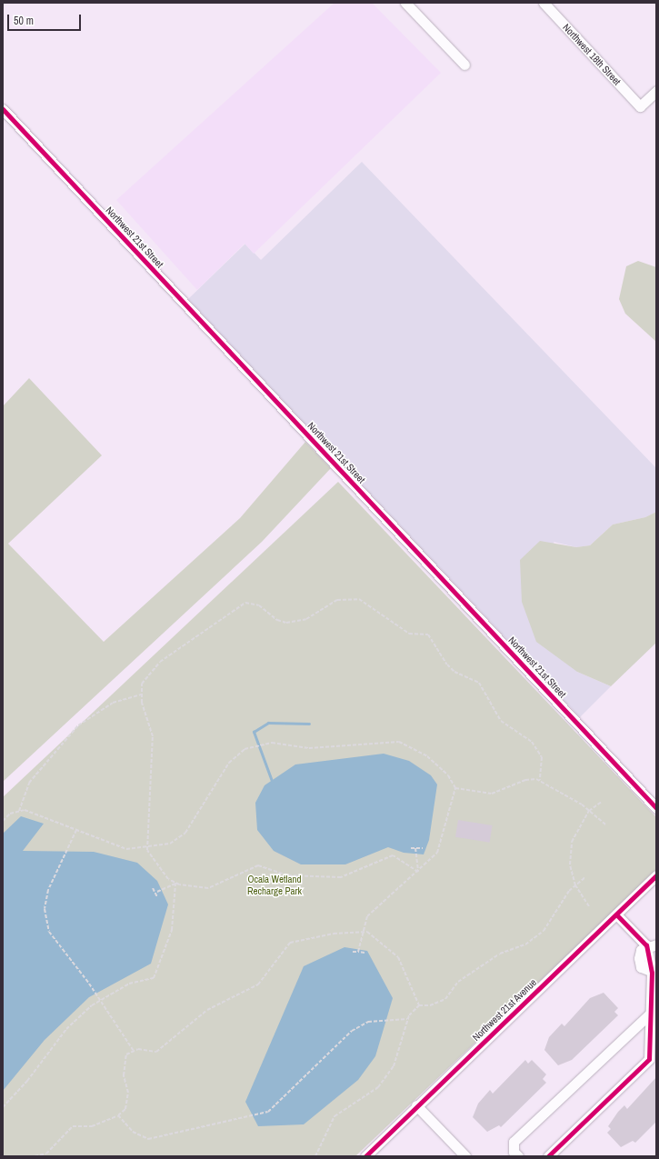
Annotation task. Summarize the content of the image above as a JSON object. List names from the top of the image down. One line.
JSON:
{"streets":{"street":["Northwest 18th Street","Northwest 21st Street","Northwest 21st Avenue"]},"parks":["Ocala Wetland Recharge Park"],"scale_bar":"50 m"}
